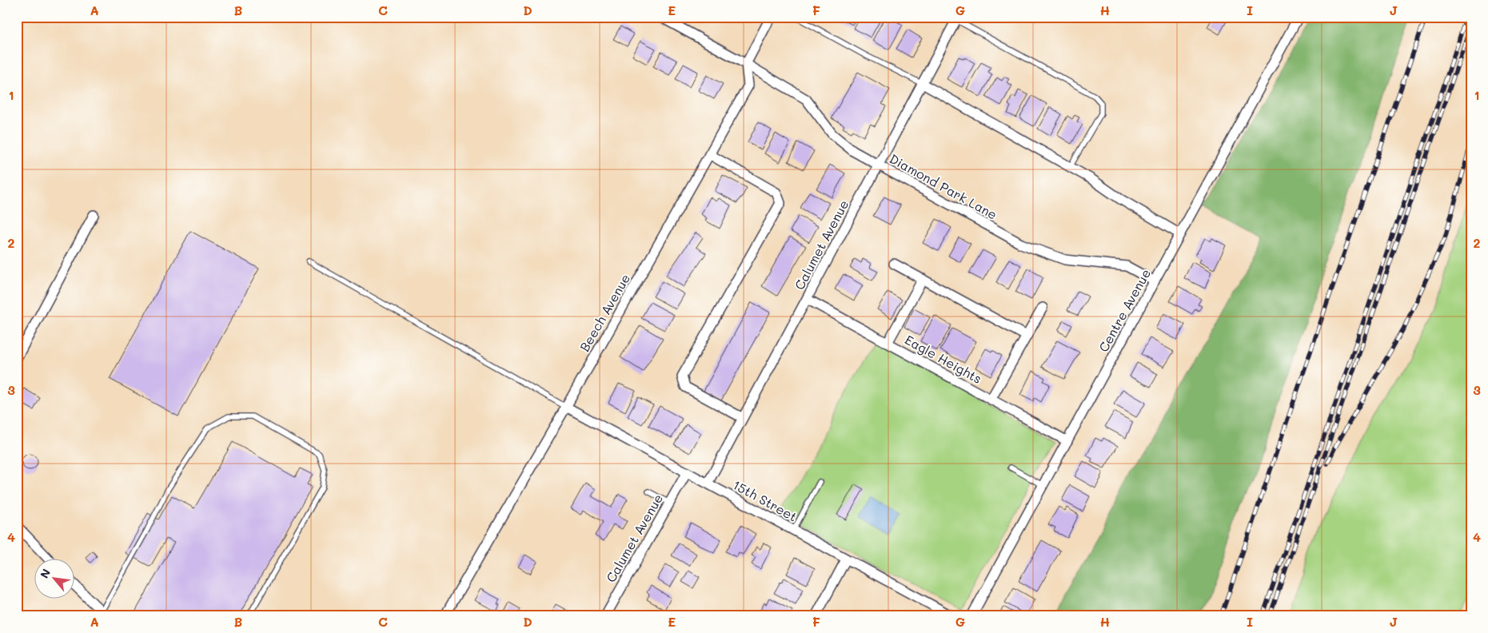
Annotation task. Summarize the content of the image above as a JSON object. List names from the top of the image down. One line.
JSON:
{"streets":{"street":["Diamond Park Lane","Calumet Avenue","Centre Avenue","Beech Avenue","Eagle Heights","15th Street"]},"crossings":[["Diamond Park Lane","Calumet Avenue"],["Diamond Park Lane","Centre Avenue"],["Diamond Park Lane","Beech Avenue"],["Calumet Avenue","Eagle Heights"],["Calumet Avenue","15th Street"],["Centre Avenue","Eagle Heights"],["Beech Avenue","15th Street"]],"north":"top left","grid":{"columns":["A","B","C","D","E","F","G","H","I","J"],"rows":["1","2","3","4"]}}
